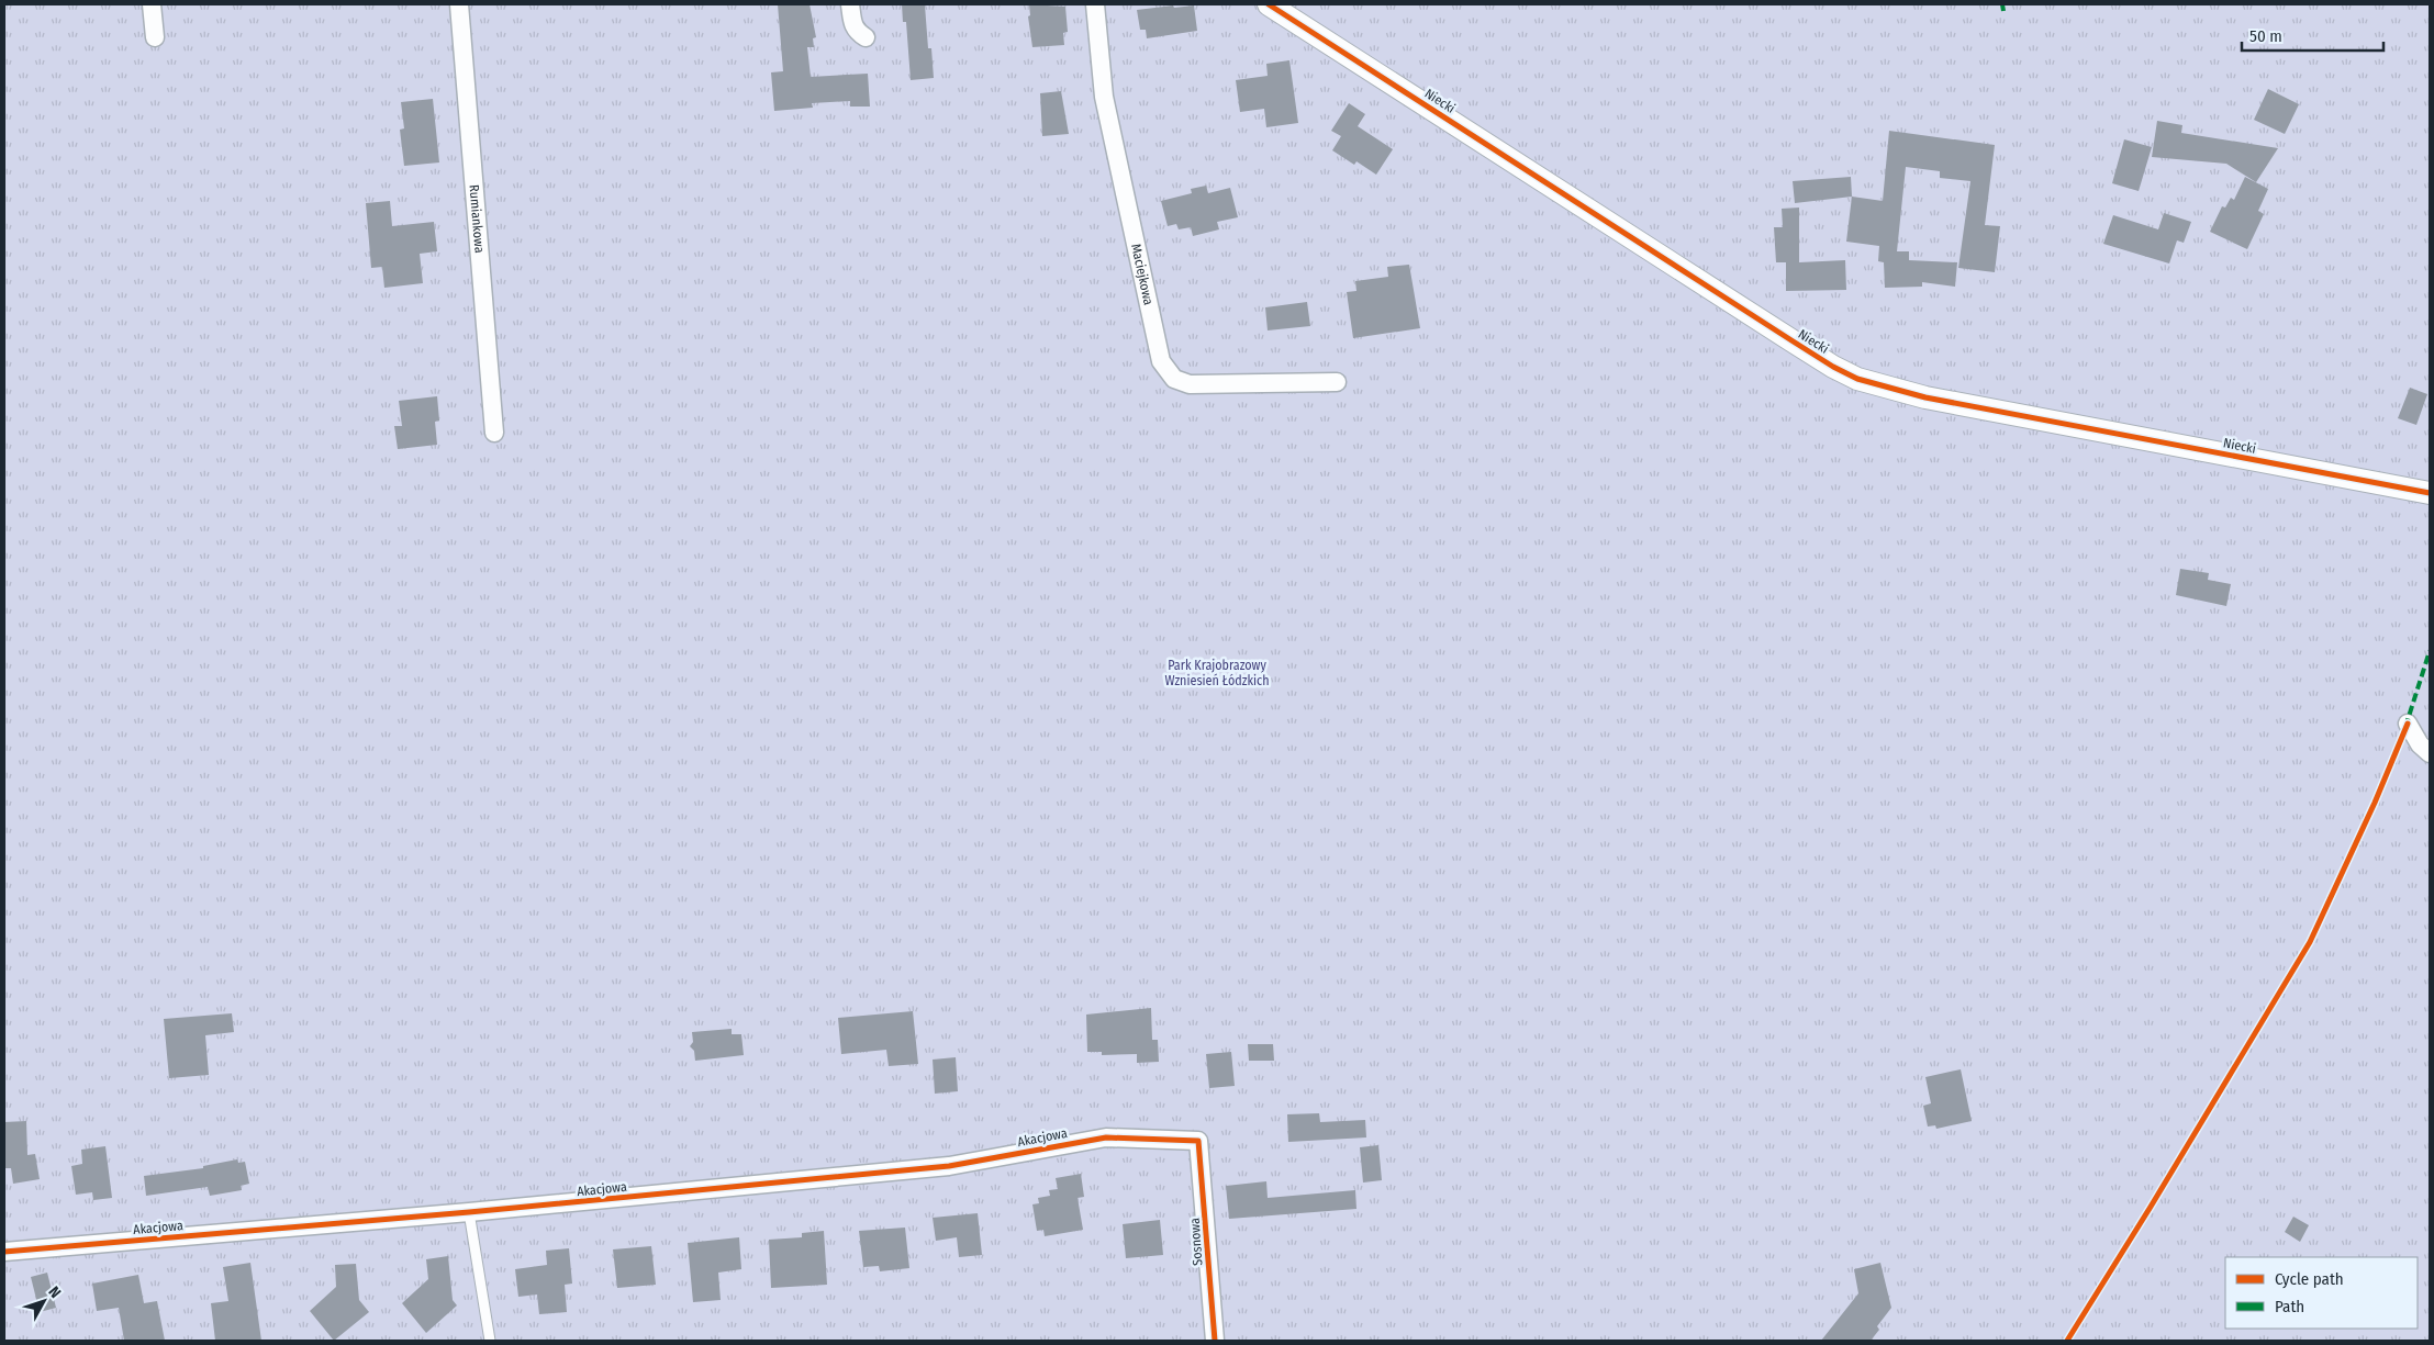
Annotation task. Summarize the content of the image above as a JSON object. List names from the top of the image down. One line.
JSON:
{"streets":{"street":["Niecki","Rumiankowa","Maciejkowa","Akacjowa","Sosnowa"]},"crossings":[["Akacjowa","Sosnowa"]],"parks":["Park Krajobrazowy Wzniesień Łódzkich"],"legend":["Cycle path","Path"],"scale_bar":"50 m","north":"top right"}
